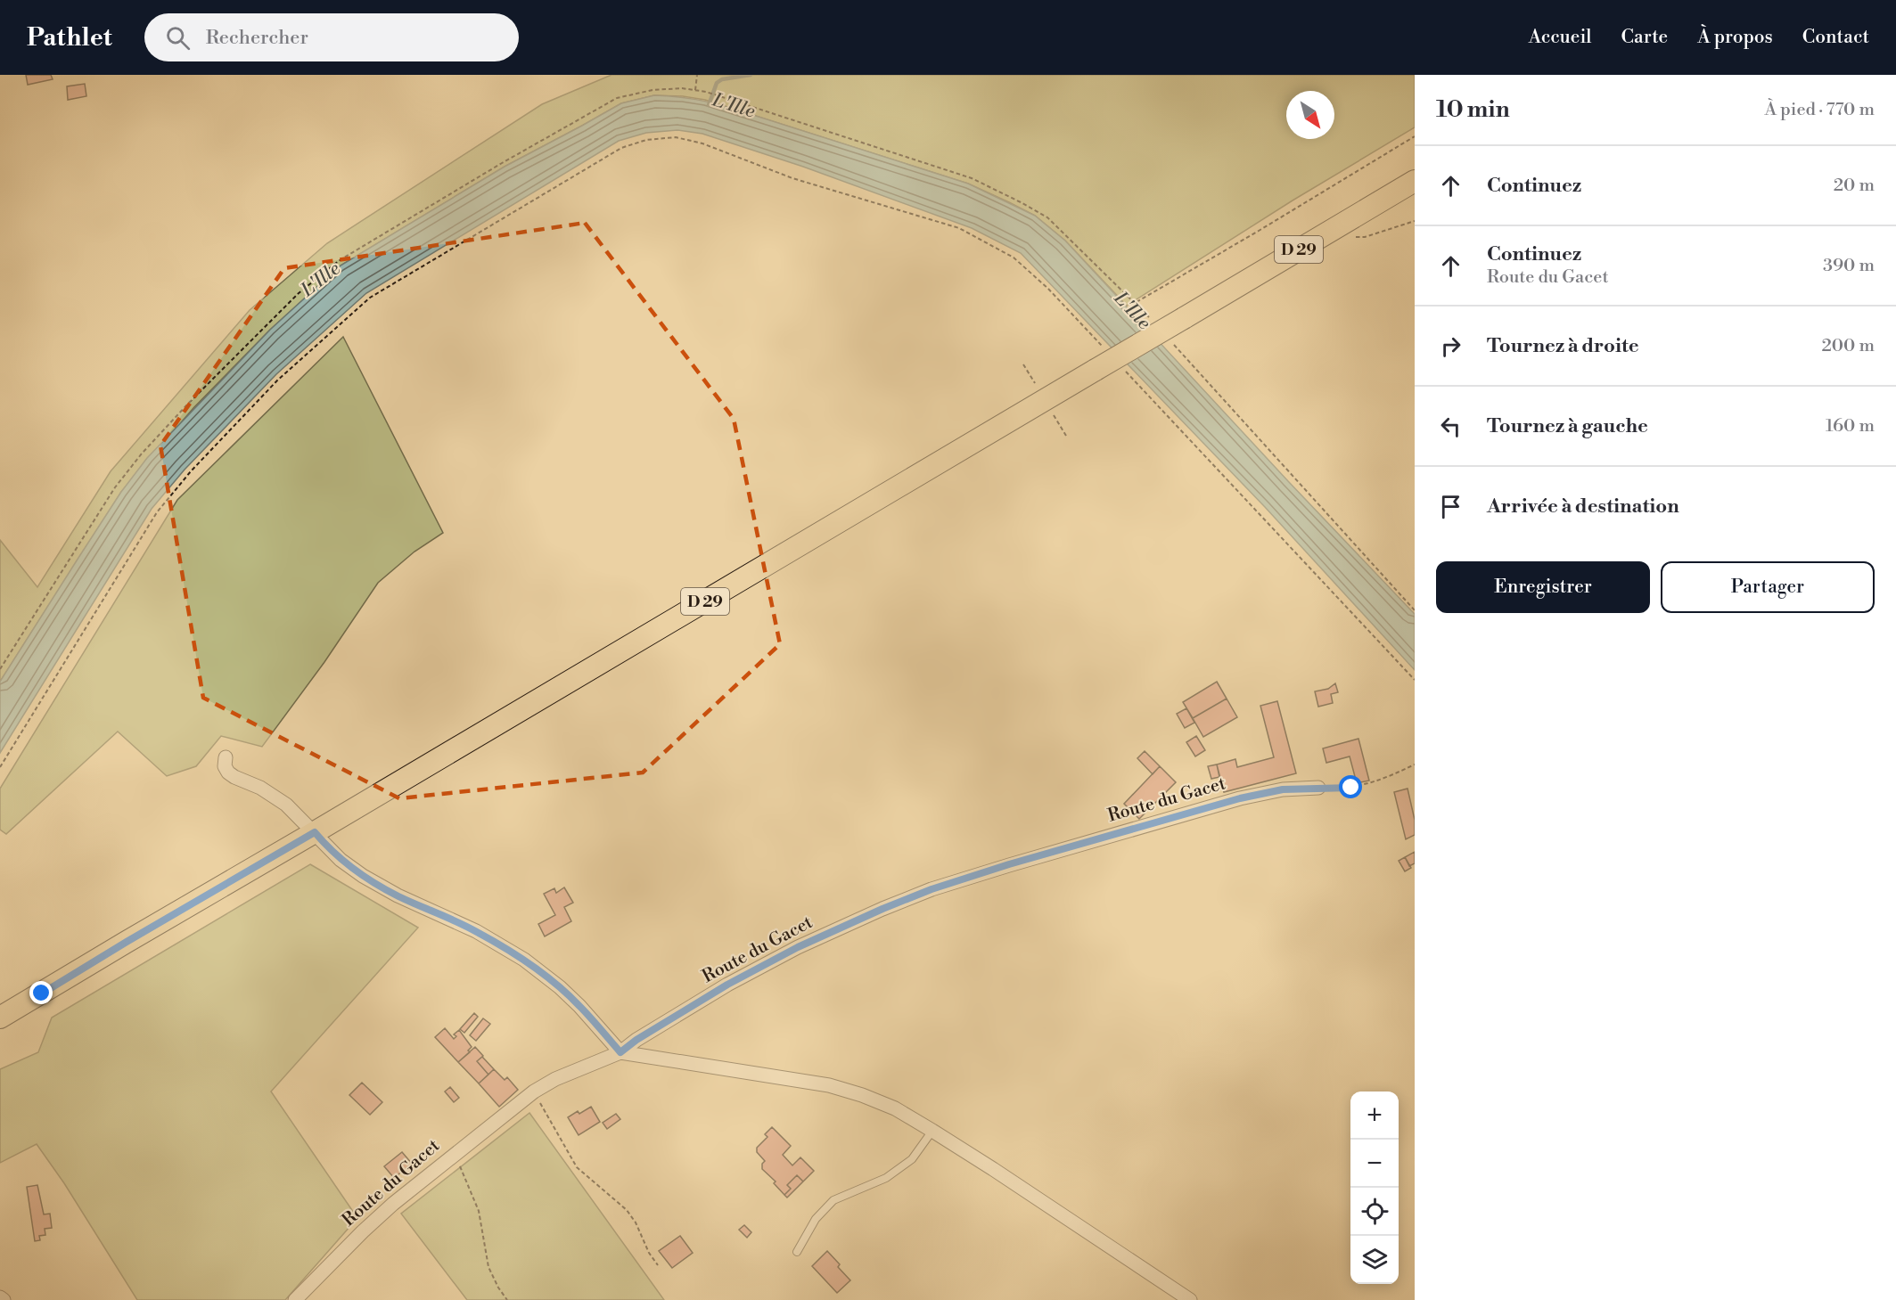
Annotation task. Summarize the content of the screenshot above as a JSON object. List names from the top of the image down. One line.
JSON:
{"streets":{"main road":["D 29"],"street":["Route du Gacet"]},"water":["L'Ille"],"north":"bottom right","page":{"header":"Pathlet","search":"Rechercher","nav":["Accueil","Carte","À propos","Contact"],"heading":["10 min","À pied · 770 m"],"list":[["Continuez","20 m"],["Continuez","Route du Gacet","390 m"],["Tournez à droite","200 m"],["Tournez à gauche","160 m"],"Arrivée à destination"],"buttons":["Enregistrer","Partager"],"map_buttons":["+","−"]}}
